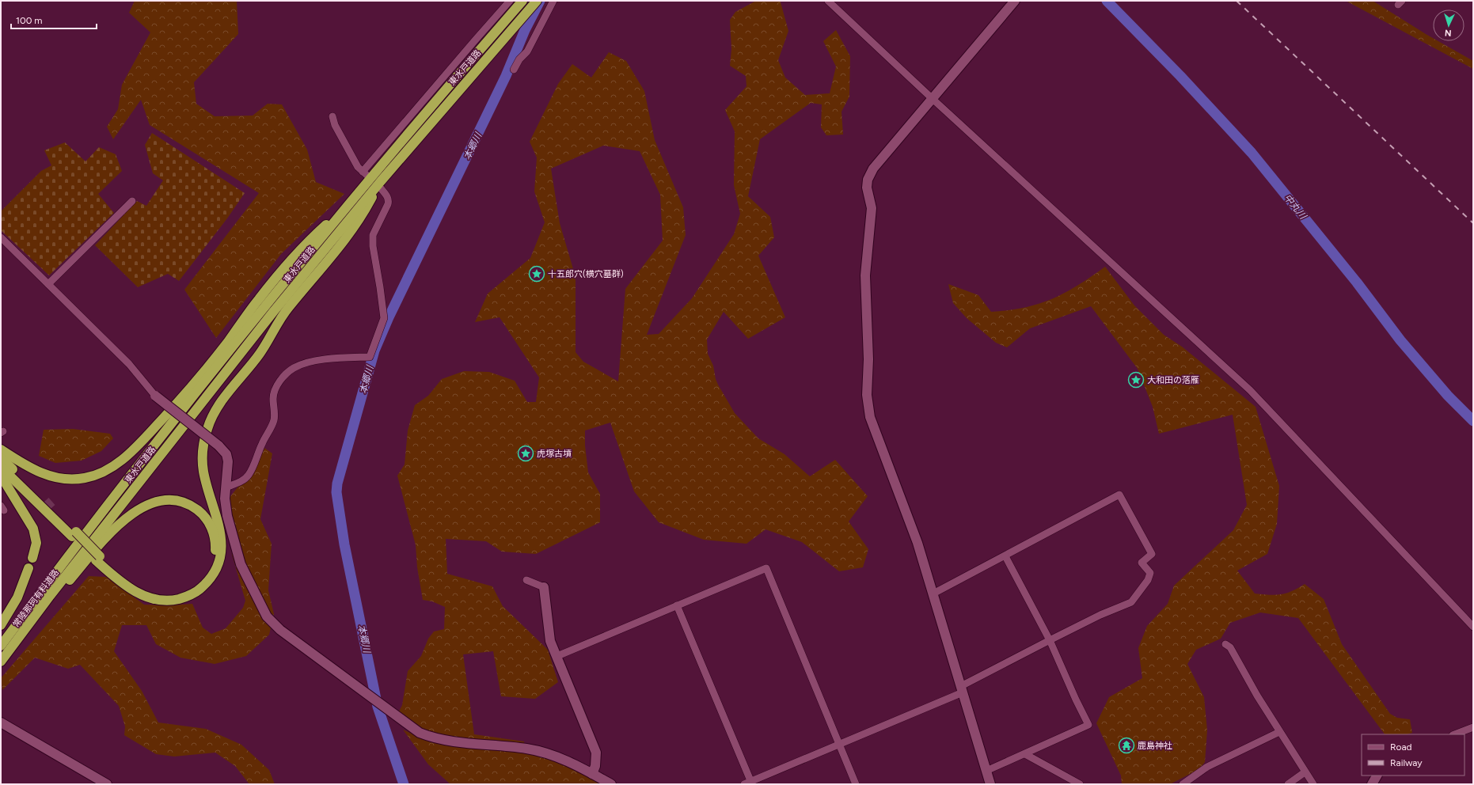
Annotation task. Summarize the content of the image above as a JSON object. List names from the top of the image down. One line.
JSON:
{"streets":{"highway":["東水戸道路","常陸那珂有料道路"]},"crossings":[["東水戸道路","常陸那珂有料道路"]],"water":["本郷川","中丸川"],"places":{"place":["十五郎穴(横穴墓群)","大和田の落雁","虎塚古墳"],"temple":["鹿島神社"]},"legend":["Road","Railway"],"scale_bar":"100 m","north":"bottom"}
